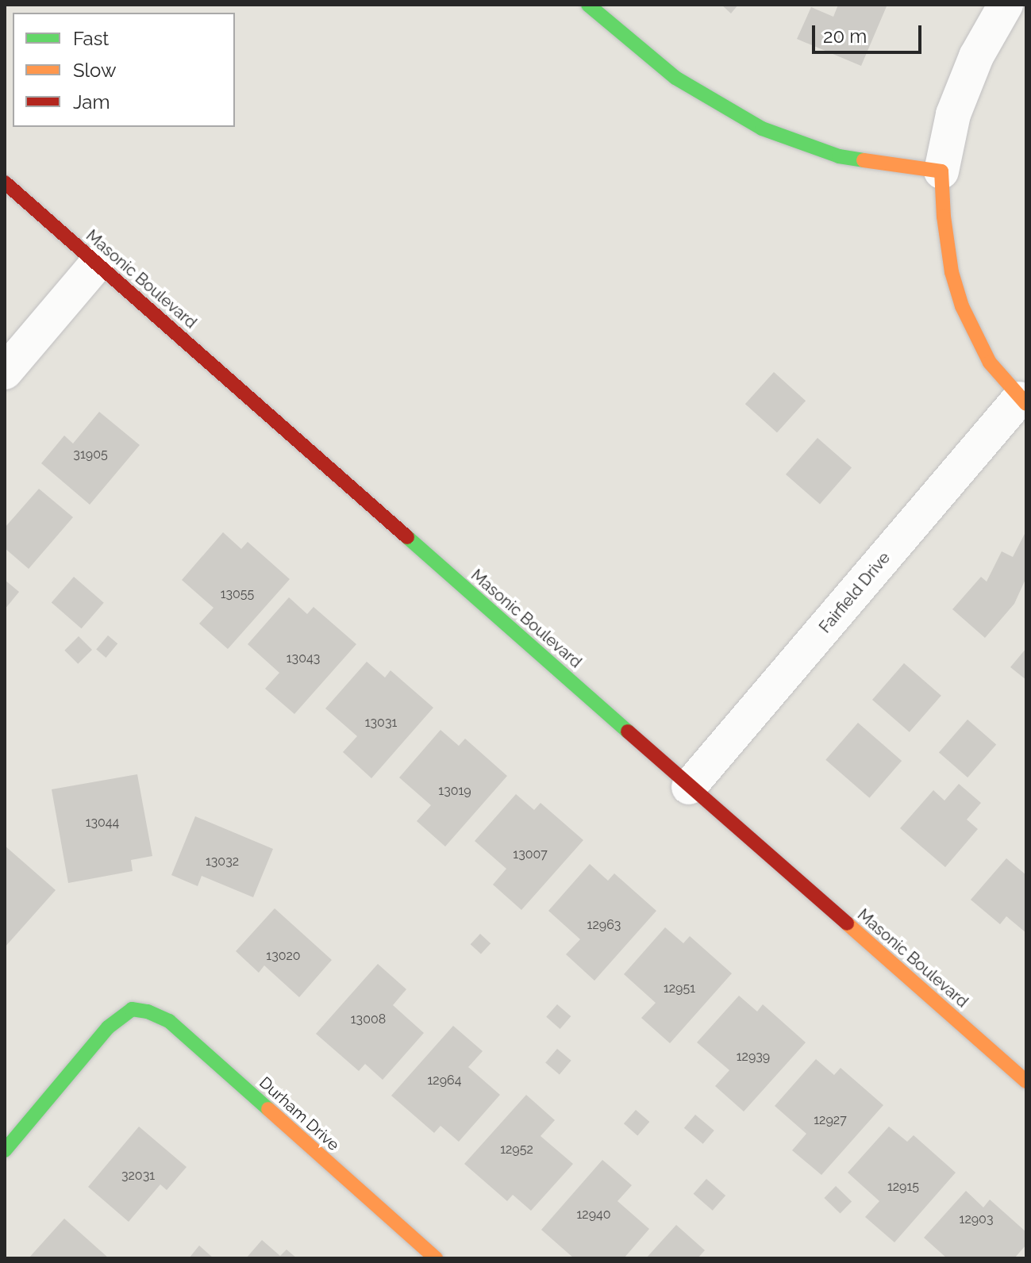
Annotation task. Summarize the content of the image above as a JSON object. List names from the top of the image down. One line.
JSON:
{"streets":{"street":["Masonic Boulevard","Fairfield Drive","Durham Drive"]},"crossings":[["Masonic Boulevard","Fairfield Drive"]],"house_numbers":["31905","13055","13043","13031","13019","13044","13007","13032","12963","13020","12951","13008","12939","12964","12927","12952","32031","12915","12940","12903"],"legend":["Fast","Slow","Jam"],"scale_bar":"20 m"}
